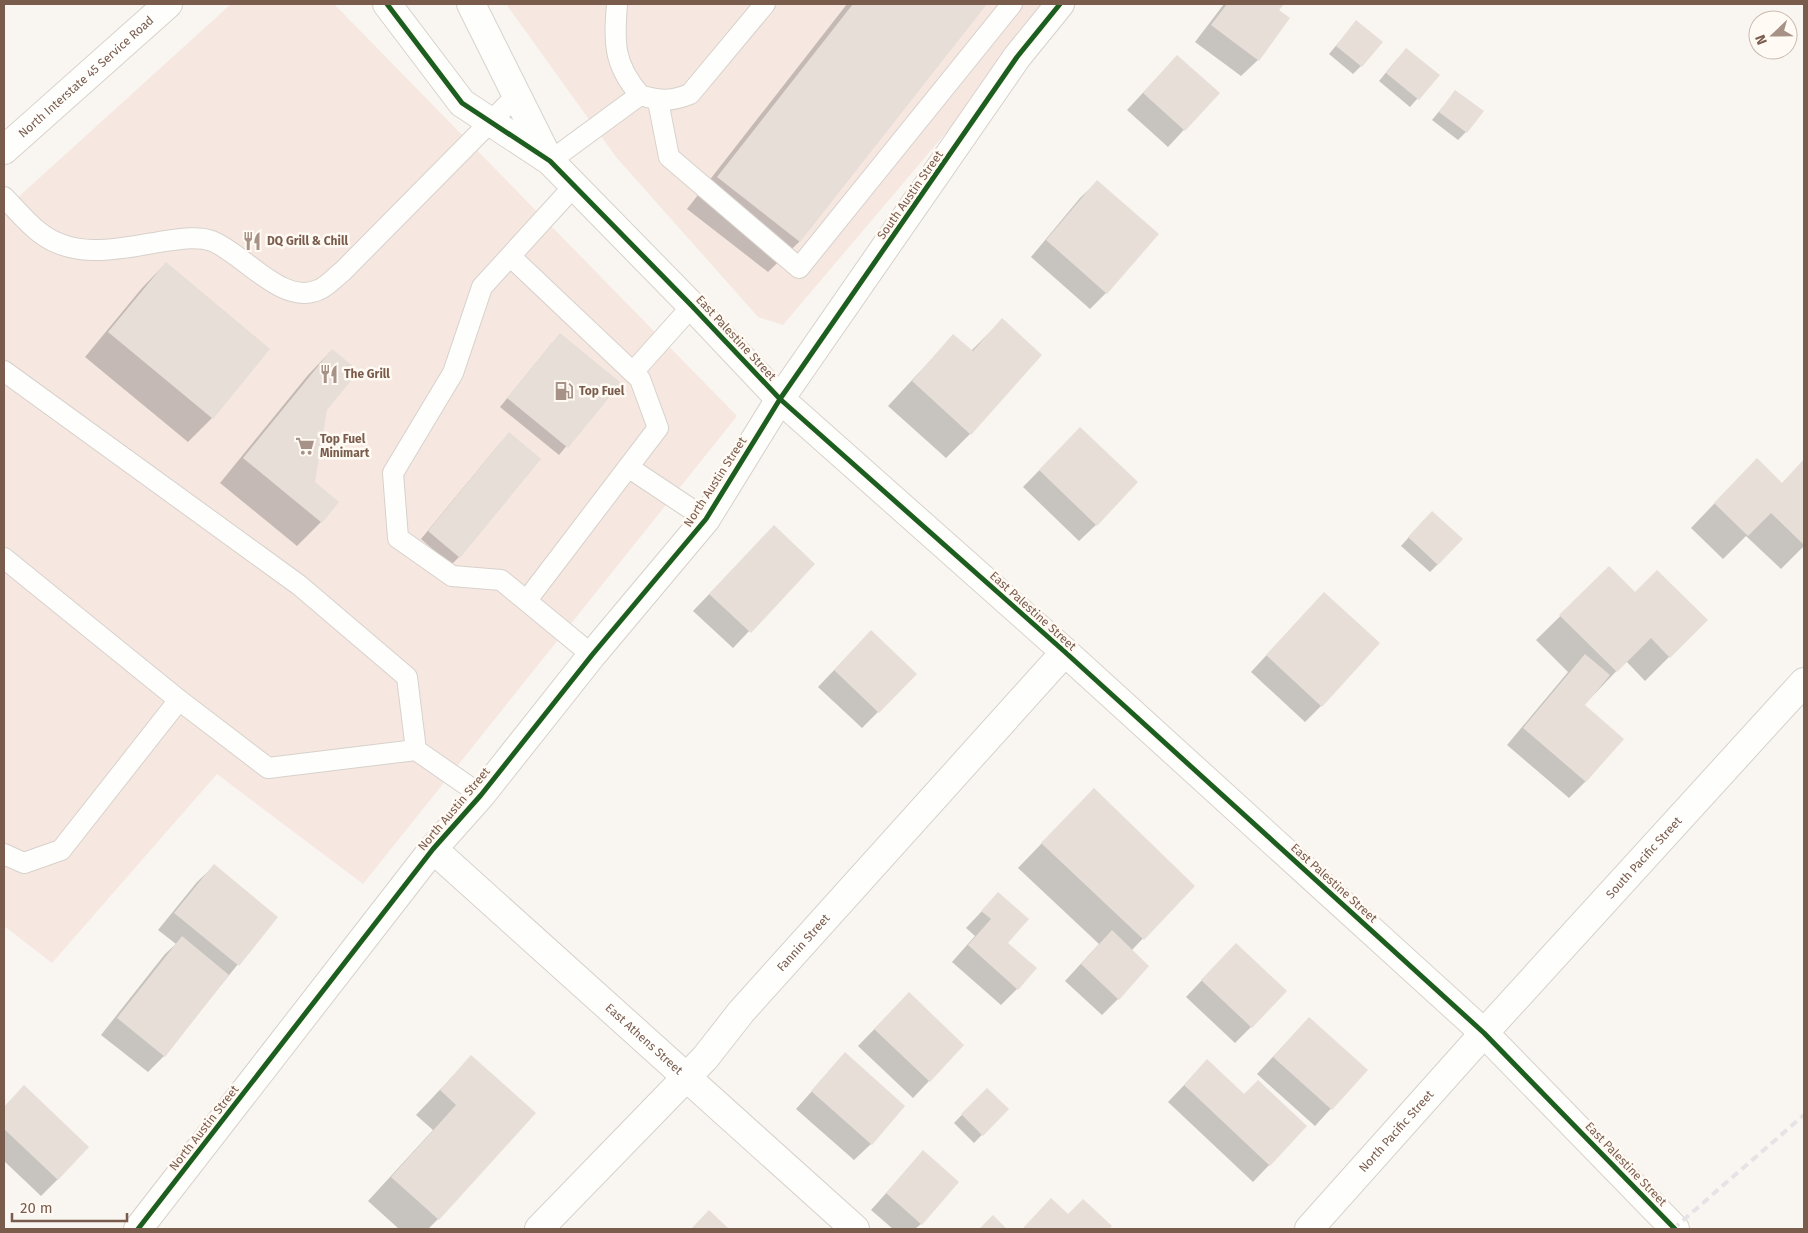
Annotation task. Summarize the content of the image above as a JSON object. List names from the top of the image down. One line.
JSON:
{"streets":{"street":["North Interstate 45 Service Road","South Austin Street","East Palestine Street","North Austin Street","South Pacific Street","Fannin Street","East Athens Street","North Pacific Street"]},"crossings":[["South Austin Street","East Palestine Street"],["South Austin Street","North Austin Street"],["East Palestine Street","North Austin Street"],["East Palestine Street","South Pacific Street"],["East Palestine Street","Fannin Street"],["East Palestine Street","North Pacific Street"],["North Austin Street","East Athens Street"],["South Pacific Street","North Pacific Street"],["Fannin Street","East Athens Street"]],"places":{"restaurant":["DQ Grill & Chill","The Grill"],"fuel station":["Top Fuel"],"supermarket":["Top Fuel Minimart"]},"scale_bar":"20 m","north":"left"}
